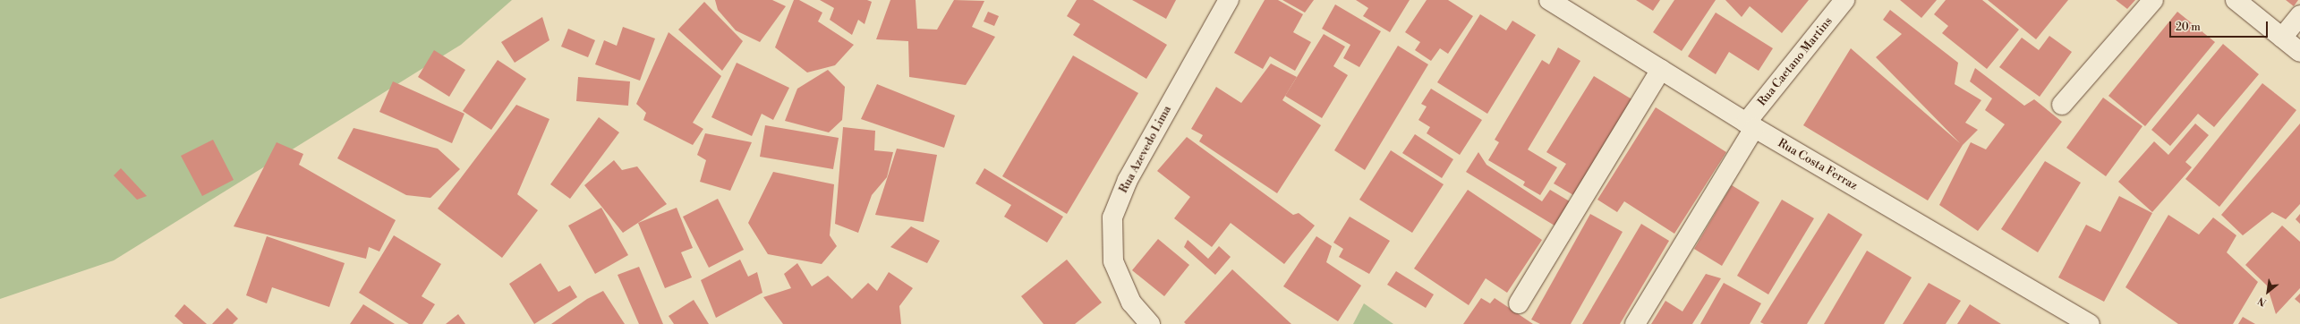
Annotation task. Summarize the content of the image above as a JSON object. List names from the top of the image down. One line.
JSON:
{"streets":{"street":["Rua Caetano Martins","Rua Azevedo Lima","Rua Costa Ferraz"]},"crossings":[["Rua Caetano Martins","Rua Costa Ferraz"]],"scale_bar":"20 m","north":"bottom left"}
